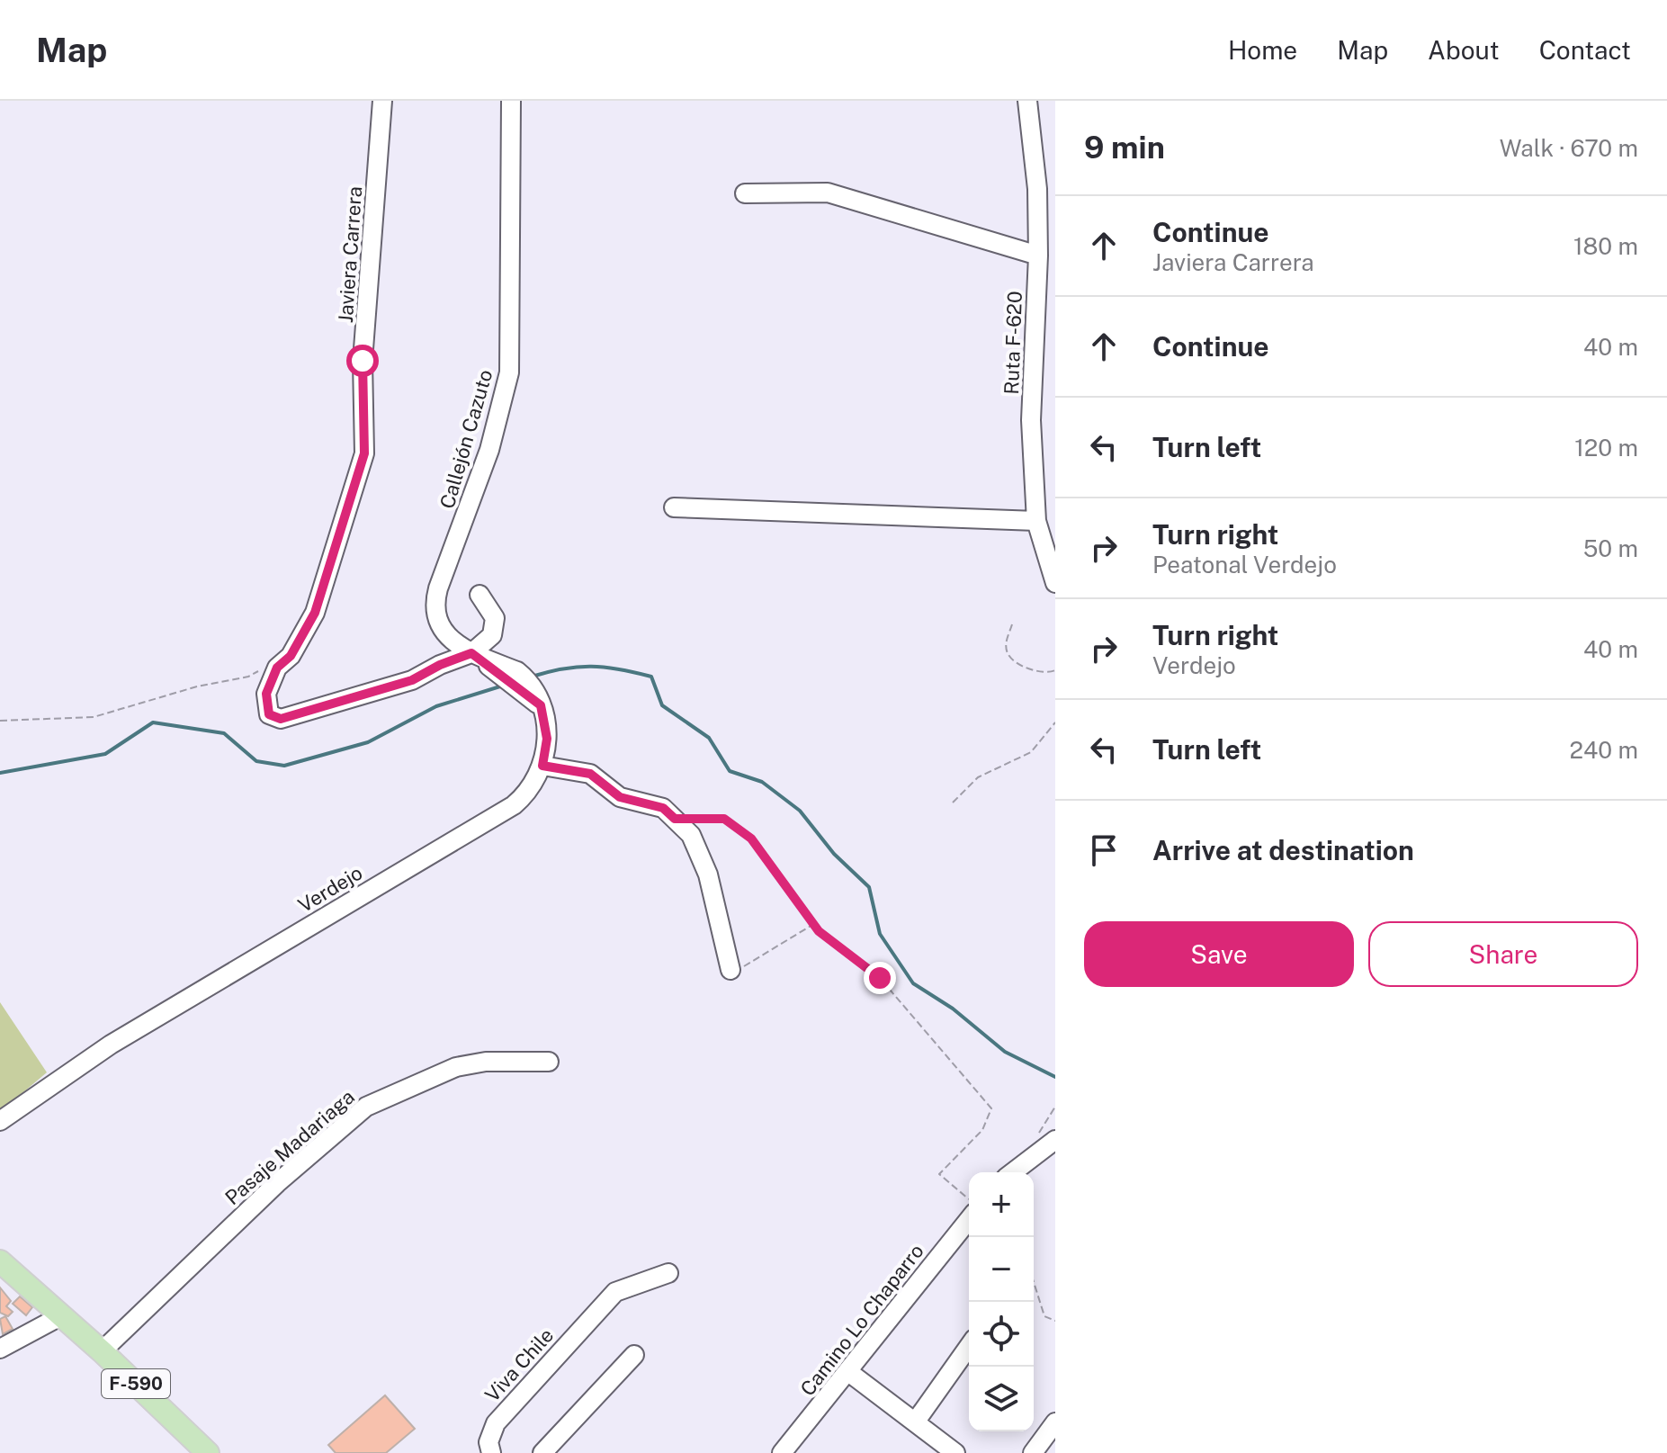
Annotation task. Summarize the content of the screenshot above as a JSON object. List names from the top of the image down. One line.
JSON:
{"streets":{"main road":["F-590"],"street":["Javiera Carrera","Ruta F-620","Callejón Cazuto","Verdejo","Pasaje Madariaga","Camino Lo Chaparro","Viva Chile"]},"crossings":[["Javiera Carrera","Callejón Cazuto"],["Callejón Cazuto","Verdejo"],["Pasaje Madariaga","F-590"]],"page":{"header":"Map","nav":["Home","Map","About","Contact"],"heading":["9 min","Walk · 670 m"],"list":[["Continue","Javiera Carrera","180 m"],["Continue","40 m"],["Turn left","120 m"],["Turn right","Peatonal Verdejo","50 m"],["Turn right","Verdejo","40 m"],["Turn left","240 m"],"Arrive at destination"],"buttons":["Save","Share"],"map_buttons":["+","−"]}}
